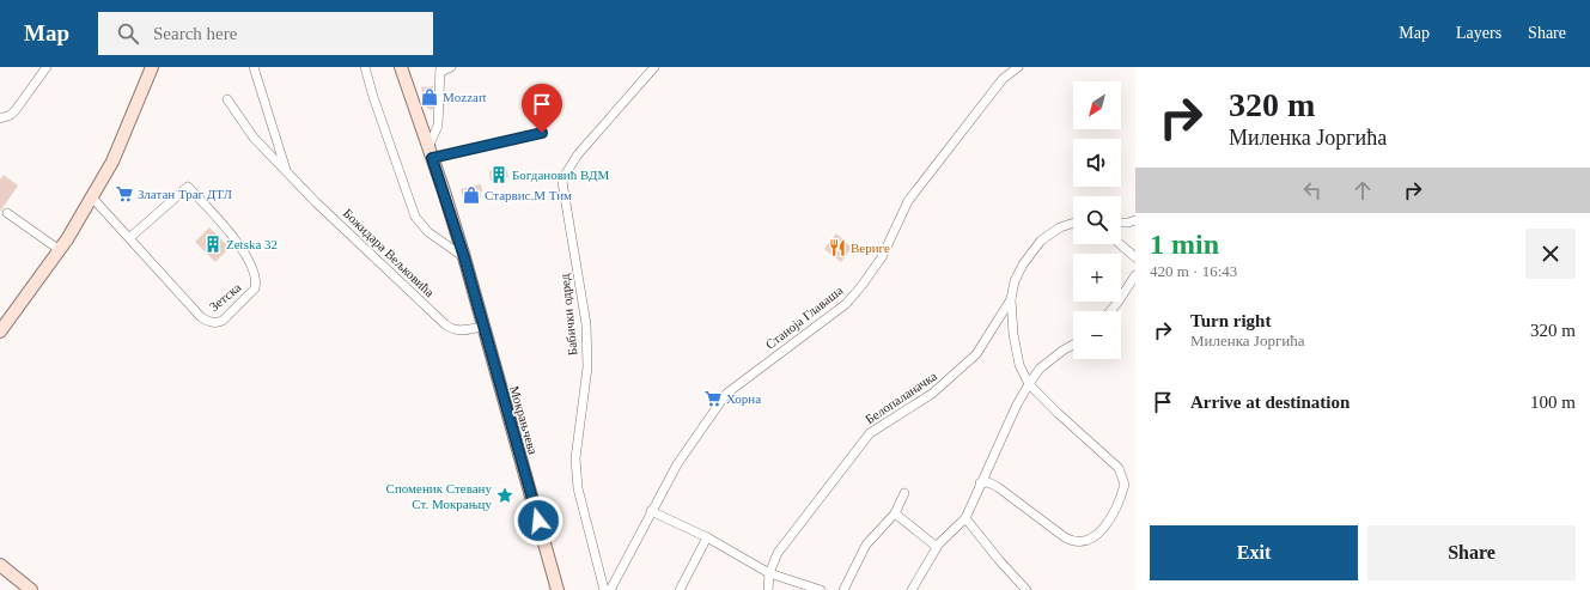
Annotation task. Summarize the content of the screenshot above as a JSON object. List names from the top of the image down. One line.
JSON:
{"streets":{"street":["Божидара Вељковића","Зетска","Бабички одред","Станоја Главаша","Белопаланачка","Мокрањчева"]},"crossings":[["Божидара Вељковића","Мокрањчева"]],"places":{"shop":["Mozzart","Старвис.М Тим"],"building":["Богдановић ВДМ","Zetska 32"],"supermarket":["Златан Траг ДТЛ","Хорна"],"restaurant":["Вериге"],"place":["Споменик Стевану Ст. Мокрањцу"]},"north":"bottom left","page":{"header":"Map","search":"Search here","nav":["Map","Layers","Share"],"turn":["320 m","Миленка Јоргића"],"map_buttons":["+","−"],"heading":["1 min","420 m · 16:43"],"list":[{"name":"Turn right","note":"Миленка Јоргића","value":"320 m"},{"name":"Arrive at destination","value":"100 m"}],"buttons":["Exit","Share"]}}
